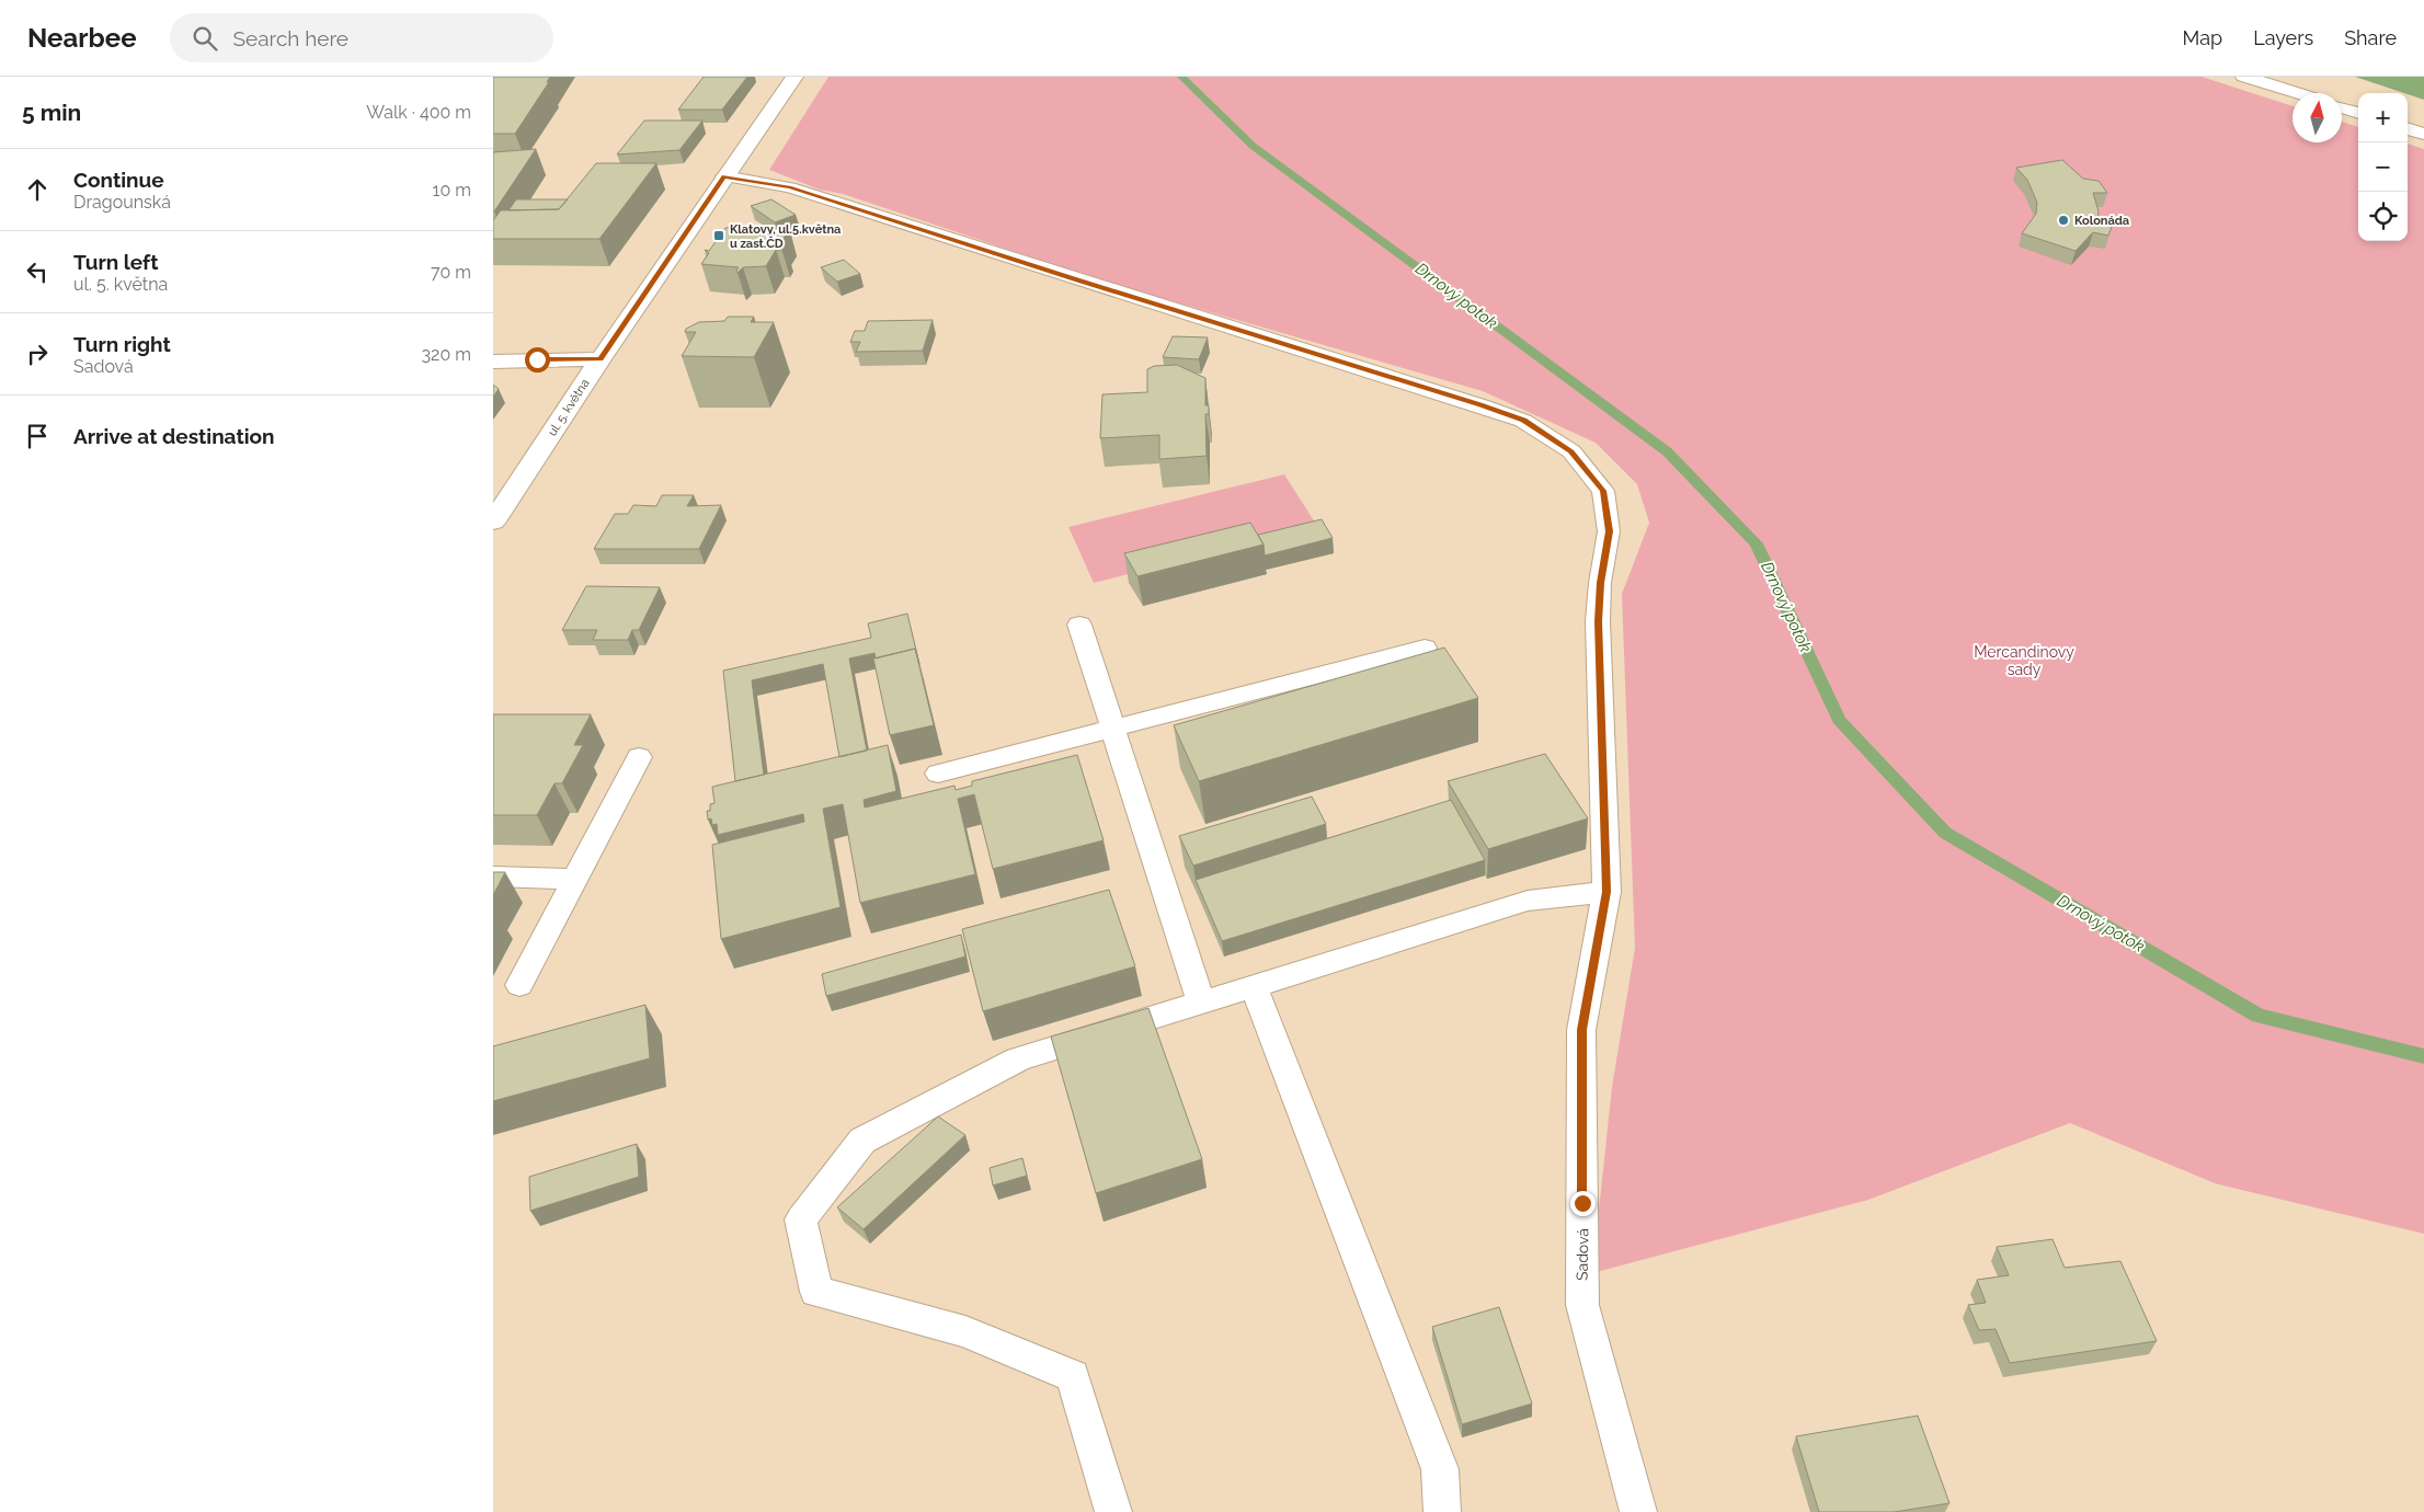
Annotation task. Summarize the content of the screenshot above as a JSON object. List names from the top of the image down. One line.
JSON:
{"streets":{"street":["ul. 5. května"],"lane":["Sadová"]},"crossings":[["ul. 5. května","Sadová"]],"water":["Drnový potok"],"parks":["Mercandinovy sady"],"places":{"other":["Kolonáda"],"transit":["Klatovy, ul.5.května u zast.ČD"]},"north":"top","page":{"header":"Nearbee","search":"Search here","nav":["Map","Layers","Share"],"heading":["5 min","Walk · 400 m"],"map_buttons":["+","−"],"list":[["Continue","Dragounská","10 m"],["Turn left","ul. 5. května","70 m"],["Turn right","Sadová","320 m"],"Arrive at destination"]}}
